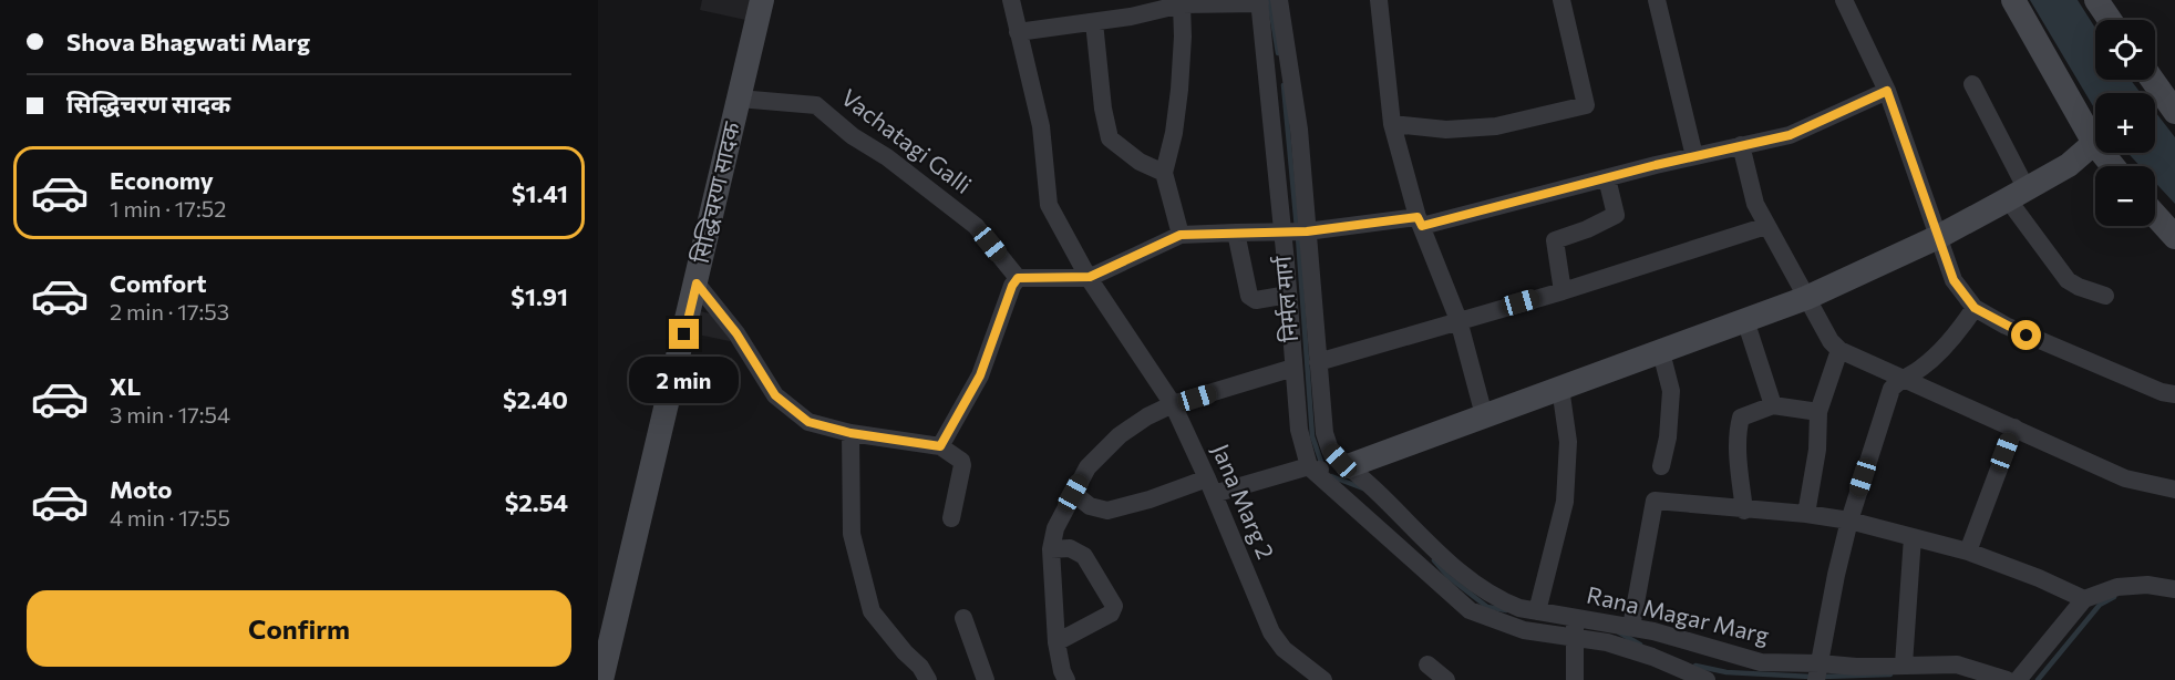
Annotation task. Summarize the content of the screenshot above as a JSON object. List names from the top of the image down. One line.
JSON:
{"streets":{"street":["Vachatagi Galli","सिद्धिचरण सादक","निर्मल मार्ग","Jana Marg 2","Rana Magar Marg"]},"crossings":[["Vachatagi Galli","सिद्धिचरण सादक"],["निर्मल मार्ग","Rana Magar Marg"]],"page":{"banner":["Shova Bhagwati Marg","सिद्धिचरण सादक"],"map_buttons":["+","−"],"list":[{"name":"Economy","note":"1 min · 17:52","value":"$1.41"},{"name":"Comfort","note":"2 min · 17:53","value":"$1.91"},{"name":"XL","note":"3 min · 17:54","value":"$2.40"},{"name":"Moto","note":"4 min · 17:55","value":"$2.54"}],"bubble":"2 min","buttons":"Confirm"}}
